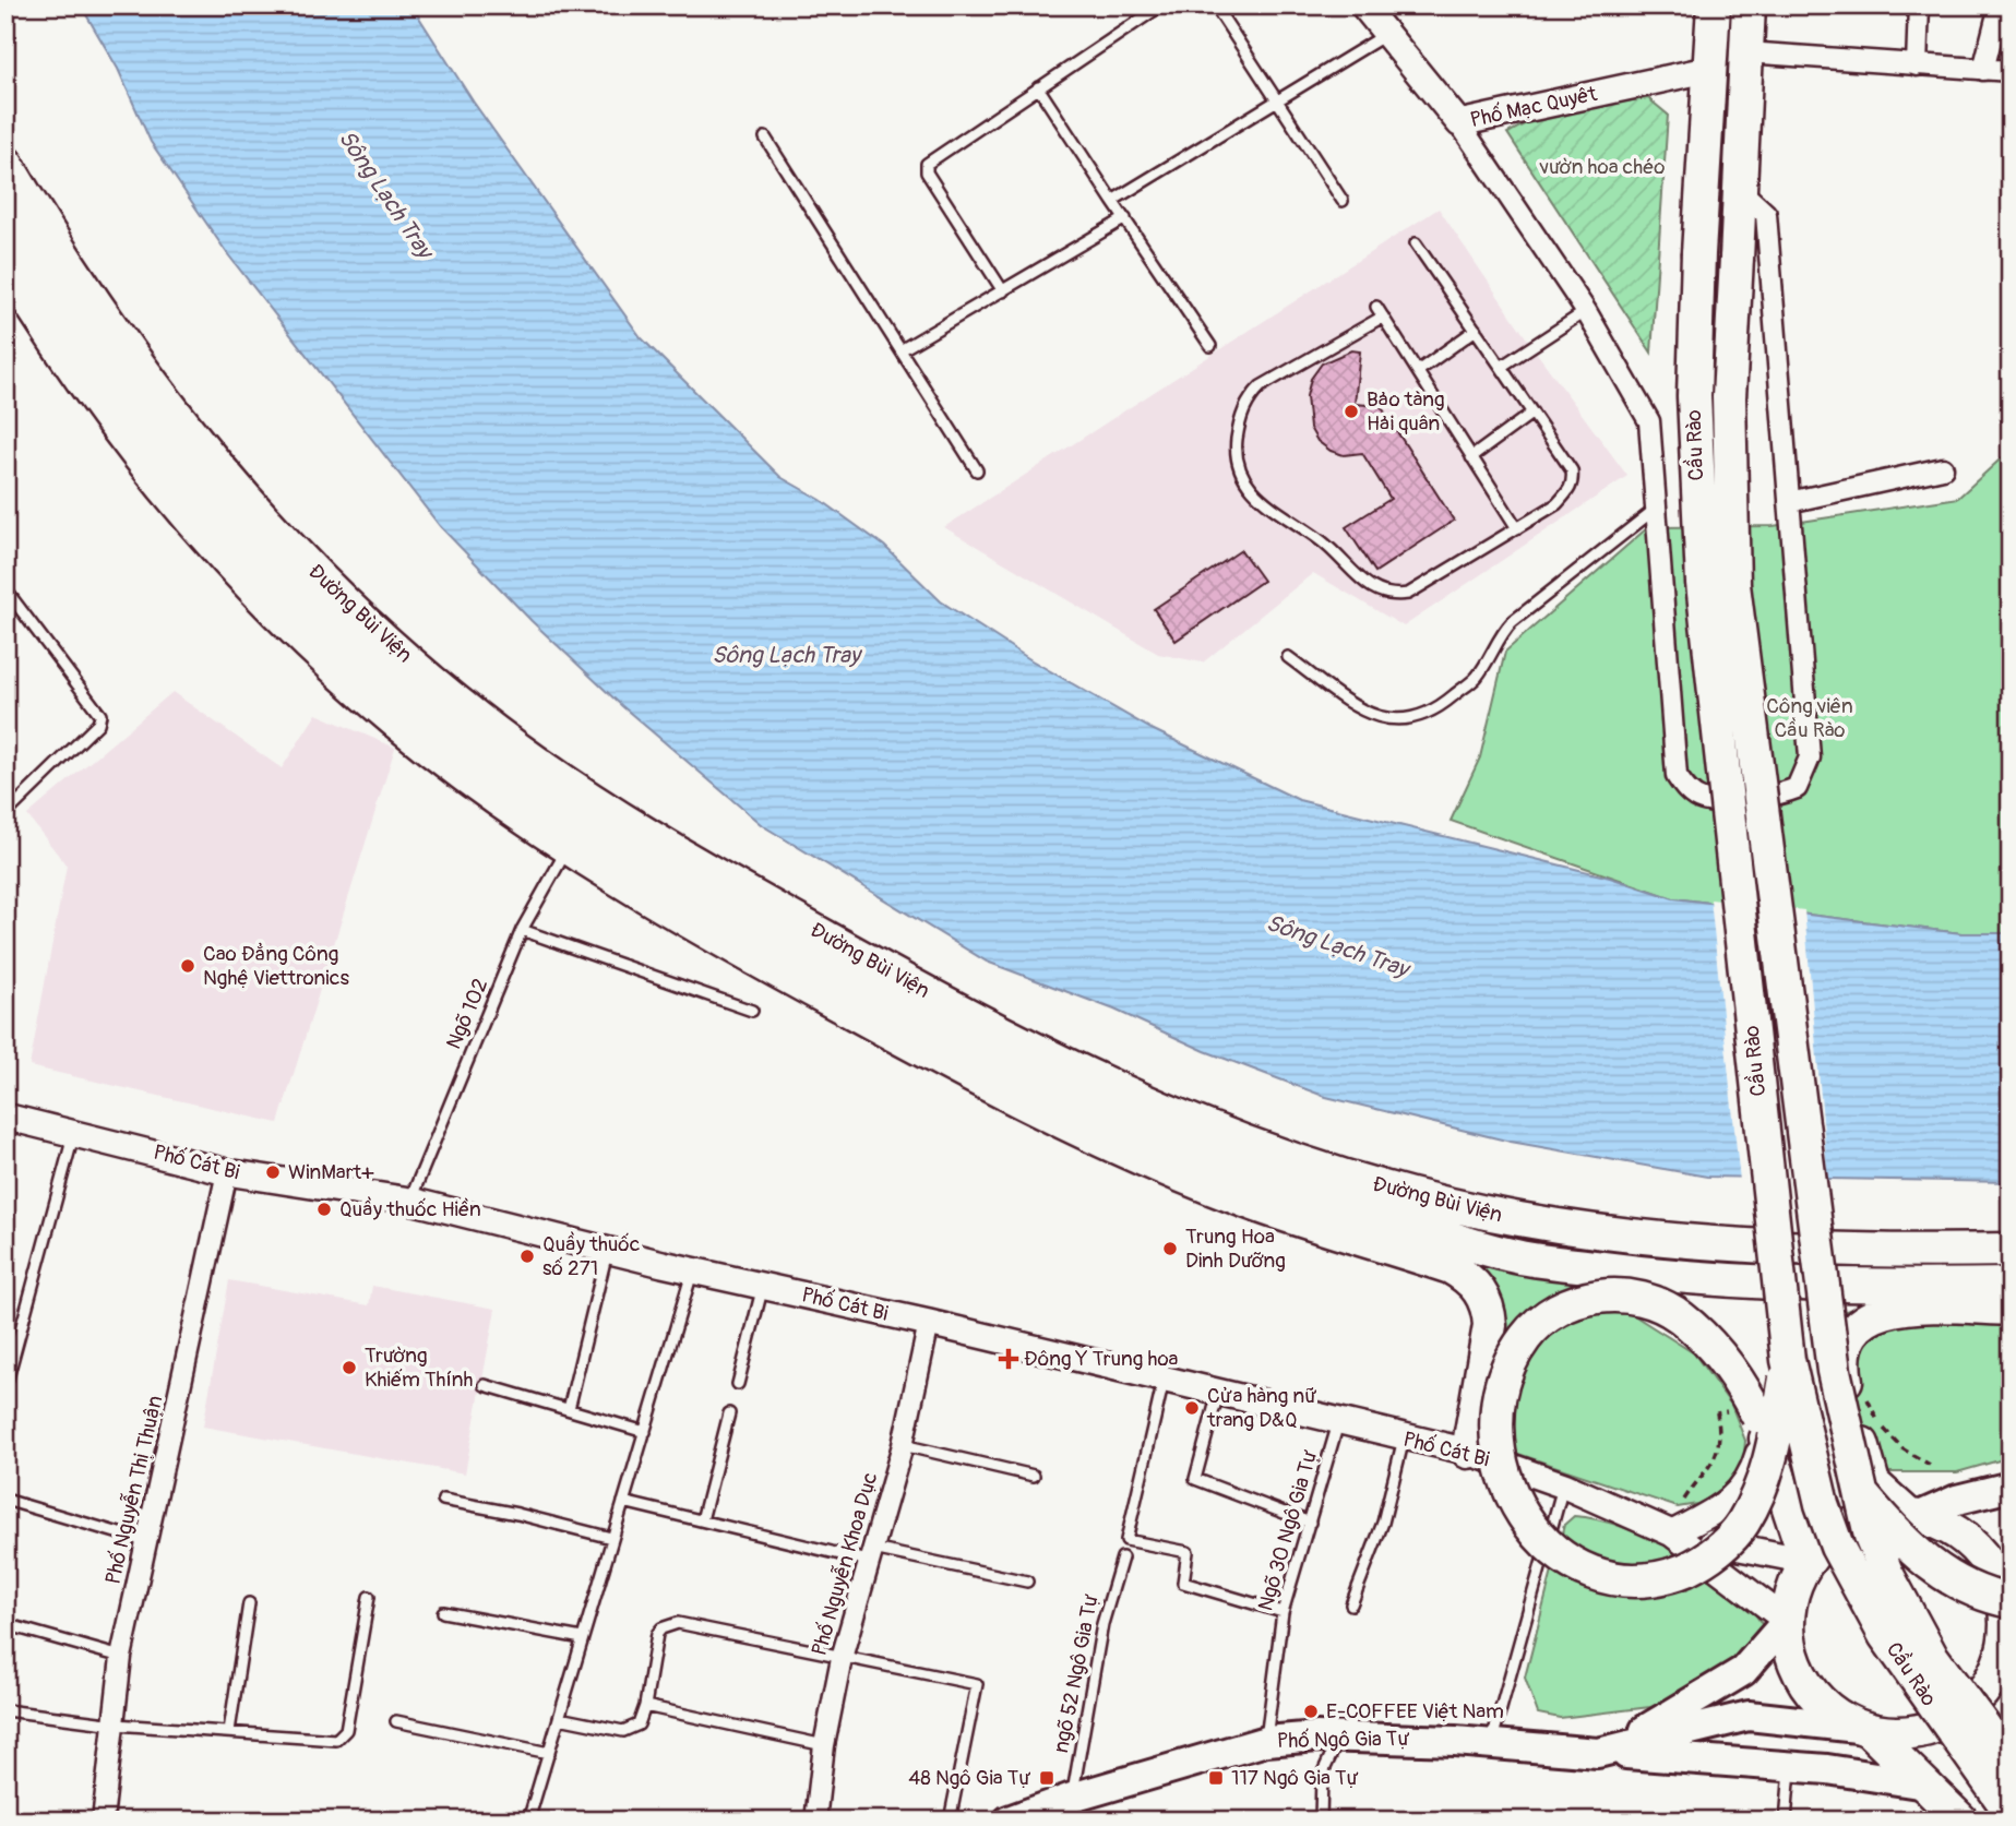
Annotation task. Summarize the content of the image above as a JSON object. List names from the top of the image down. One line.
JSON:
{"streets":{"main road":["Cầu Rào","Đường Bùi Viện","Phố Ngô Gia Tự"],"street":["Phố Mạc Quyêt","Phố Cát Bi","Phố Nguyễn Thị Thuận","Phố Nguyễn Khoa Dục"],"lane":["Ngõ 102","Ngõ 30 Ngô Gia Tự","ngõ 52 Ngô Gia Tự"]},"crossings":[["Phố Mạc Quyêt","Cầu Rào"],["Đường Bùi Viện","Ngõ 102"],["Đường Bùi Viện","Phố Cát Bi"],["Ngõ 102","Phố Cát Bi"],["Phố Cát Bi","Phố Nguyễn Thị Thuận"],["Phố Cát Bi","Ngõ 30 Ngô Gia Tự"],["Phố Cát Bi","Phố Nguyễn Khoa Dục"],["Ngõ 30 Ngô Gia Tự","Phố Ngô Gia Tự"],["ngõ 52 Ngô Gia Tự","Phố Ngô Gia Tự"]],"water":["Sông Lạch Tray"],"parks":["vườn hoa chéo","Công viên Cầu Rào"],"places":{"other":["Bảo tàng Hải quân","Cao Đẳng Công Nghệ Viettronics","WinMart+","Quầy thuốc Hiền","Trung Hoa Dinh Dưỡng","Quầy thuốc số 271","Trường Khiếm Thính","Cửa hàng nữ trang D&Q","E-COFFEE Việt Nam"],"health":["Đông Y Trung hoa"],"transit":["48 Ngô Gia Tự","117 Ngô Gia Tự"]}}
